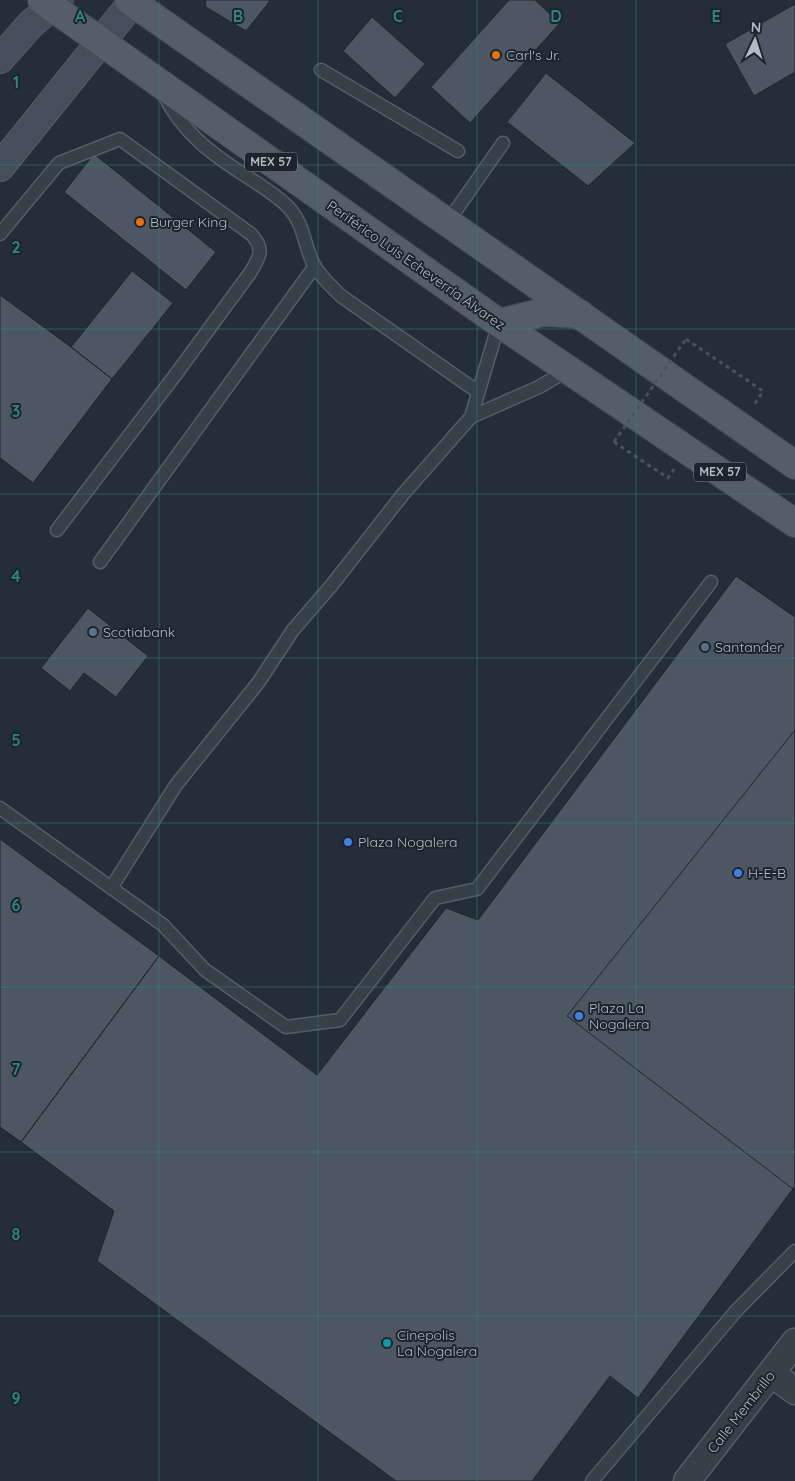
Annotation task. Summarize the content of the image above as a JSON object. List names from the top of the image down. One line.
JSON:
{"streets":{"main road":["MEX 57","Periférico Luis Echeverría Álvarez"],"street":["Calle Membrillo"]},"places":["Carl's Jr.","Burger King","Scotiabank","Santander","Plaza Nogalera","H-E-B","Plaza La Nogalera","Cinepolis La Nogalera"],"north":"top","grid":{"columns":["A","B","C","D","E"],"rows":["1","2","3","4","5","6","7","8","9"]}}
